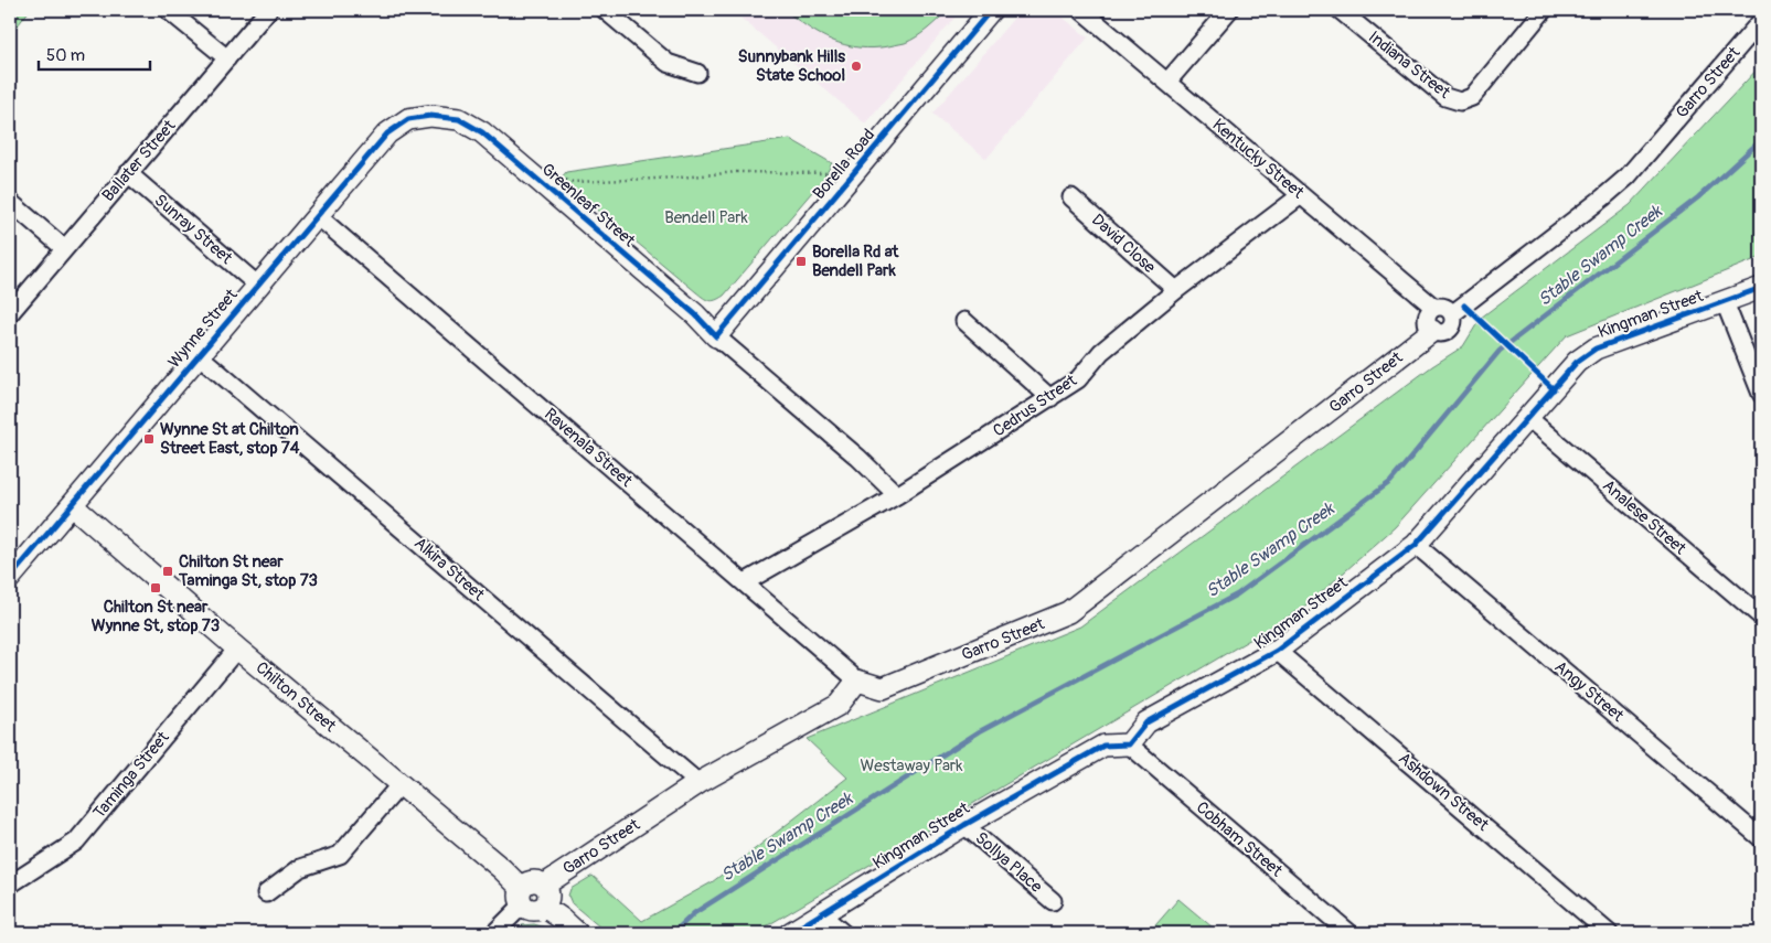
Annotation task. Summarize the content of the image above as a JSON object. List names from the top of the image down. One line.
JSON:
{"streets":{"street":["Indiana Street","Garro Street","Kentucky Street","Ballater Street","Borella Road","Greenleaf Street","Sunray Street","David Close","Kingman Street","Wynne Street","Cedrus Street","Ravenala Street","Analese Street","Alkira Street","Angy Street","Chilton Street","Taminga Street","Ashdown Street","Cobham Street","Sollya Place"]},"crossings":[["Garro Street","Kentucky Street"],["Garro Street","Ravenala Street"],["Garro Street","Alkira Street"],["Kentucky Street","Cedrus Street"],["Ballater Street","Sunray Street"],["Borella Road","Greenleaf Street"],["Greenleaf Street","Wynne Street"],["Greenleaf Street","Cedrus Street"],["Sunray Street","Wynne Street"],["David Close","Cedrus Street"],["Kingman Street","Analese Street"],["Kingman Street","Angy Street"],["Kingman Street","Ashdown Street"],["Kingman Street","Cobham Street"],["Kingman Street","Sollya Place"],["Wynne Street","Ravenala Street"],["Wynne Street","Alkira Street"],["Wynne Street","Chilton Street"],["Cedrus Street","Ravenala Street"],["Chilton Street","Taminga Street"]],"water":["Stable Swamp Creek"],"parks":["Bendell Park","Westaway Park"],"places":{"other":["Sunnybank Hills State School"],"transit":["Borella Rd at Bendell Park","Wynne St at Chilton Street East, stop 74","Chilton St near Taminga St, stop 73","Chilton St near Wynne St, stop 73"]},"scale_bar":"50 m"}
